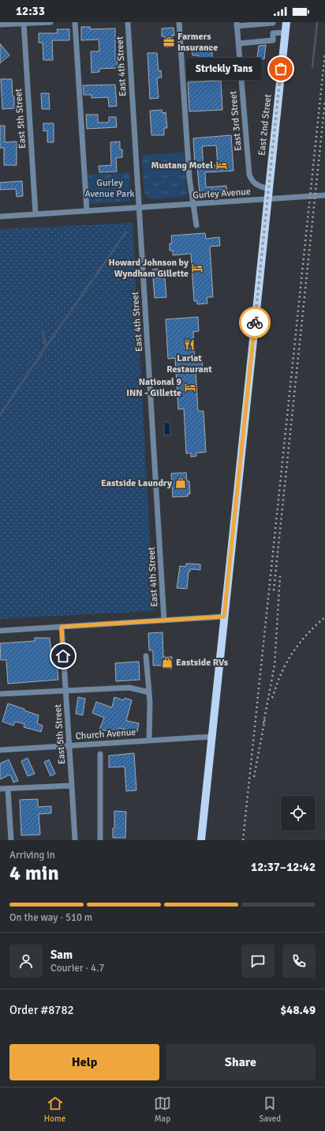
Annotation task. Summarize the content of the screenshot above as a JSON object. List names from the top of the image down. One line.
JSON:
{"streets":{"main road":["East 2nd Street"],"street":["East 4th Street","East 5th Street","East 3rd Street","Gurley Avenue","Church Avenue"]},"crossings":[["East 4th Street","Gurley Avenue"],["East 5th Street","Gurley Avenue"],["East 5th Street","Church Avenue"],["East 3rd Street","East 2nd Street"],["East 2nd Street","Church Avenue"]],"parks":["Gurley Avenue Park"],"places":{"office":["Farmers Insurance"],"other":["Strickly Tans"],"hotel":["Mustang Motel","Howard Johnson by Wyndham Gillette","National 9 INN - Gillette"],"restaurant":["Lariat Restaurant"],"shop":["Eastside Laundry","Eastside RVs"]},"page":{"status":"12:33","bubble":"Strickly Tans","heading":["4 min","Arriving in","12:37–12:42"],"panel":["Sam","Courier · 4.7","Order #8782","$48.49"],"bar":"On the way · 510 m","buttons":["Help","Share"],"tabs":["Home","Map","Saved"]}}
